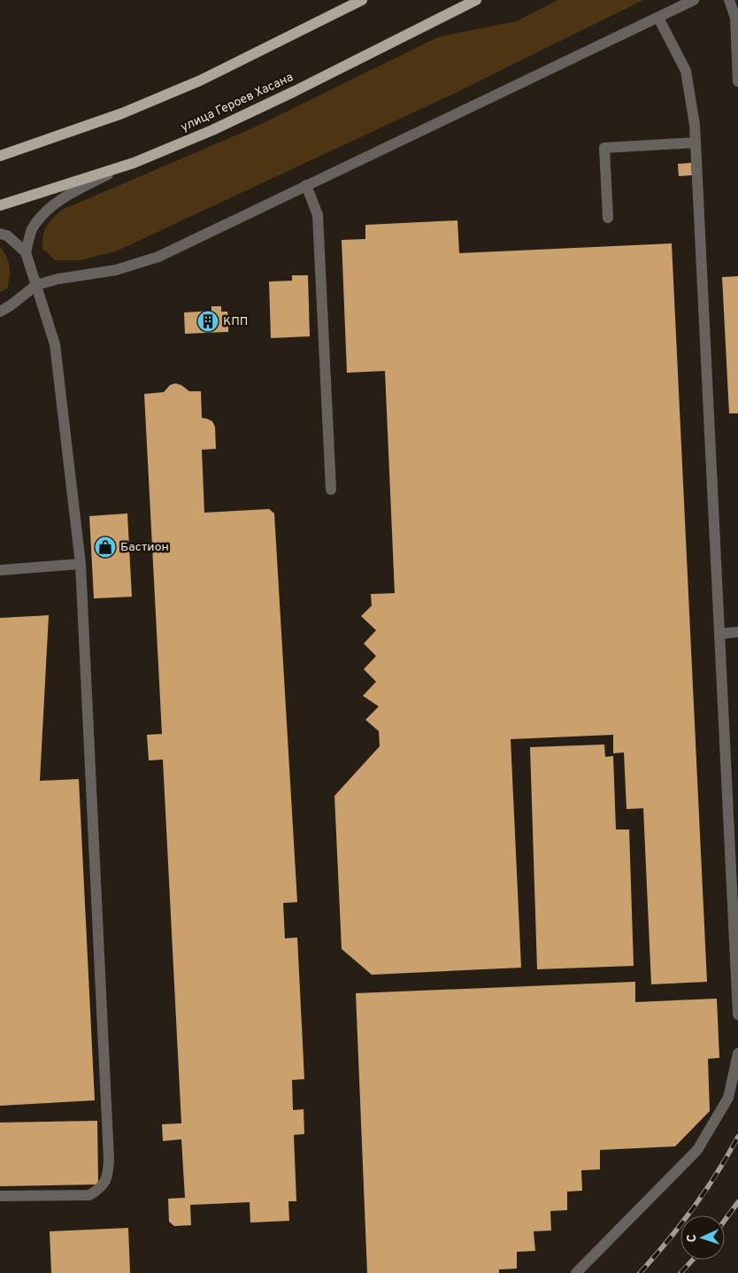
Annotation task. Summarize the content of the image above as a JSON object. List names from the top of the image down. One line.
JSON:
{"streets":{"main road":["улица Героев Хасана"]},"places":{"building":["КПП"],"shop":["Бастион"]},"north":"left"}
